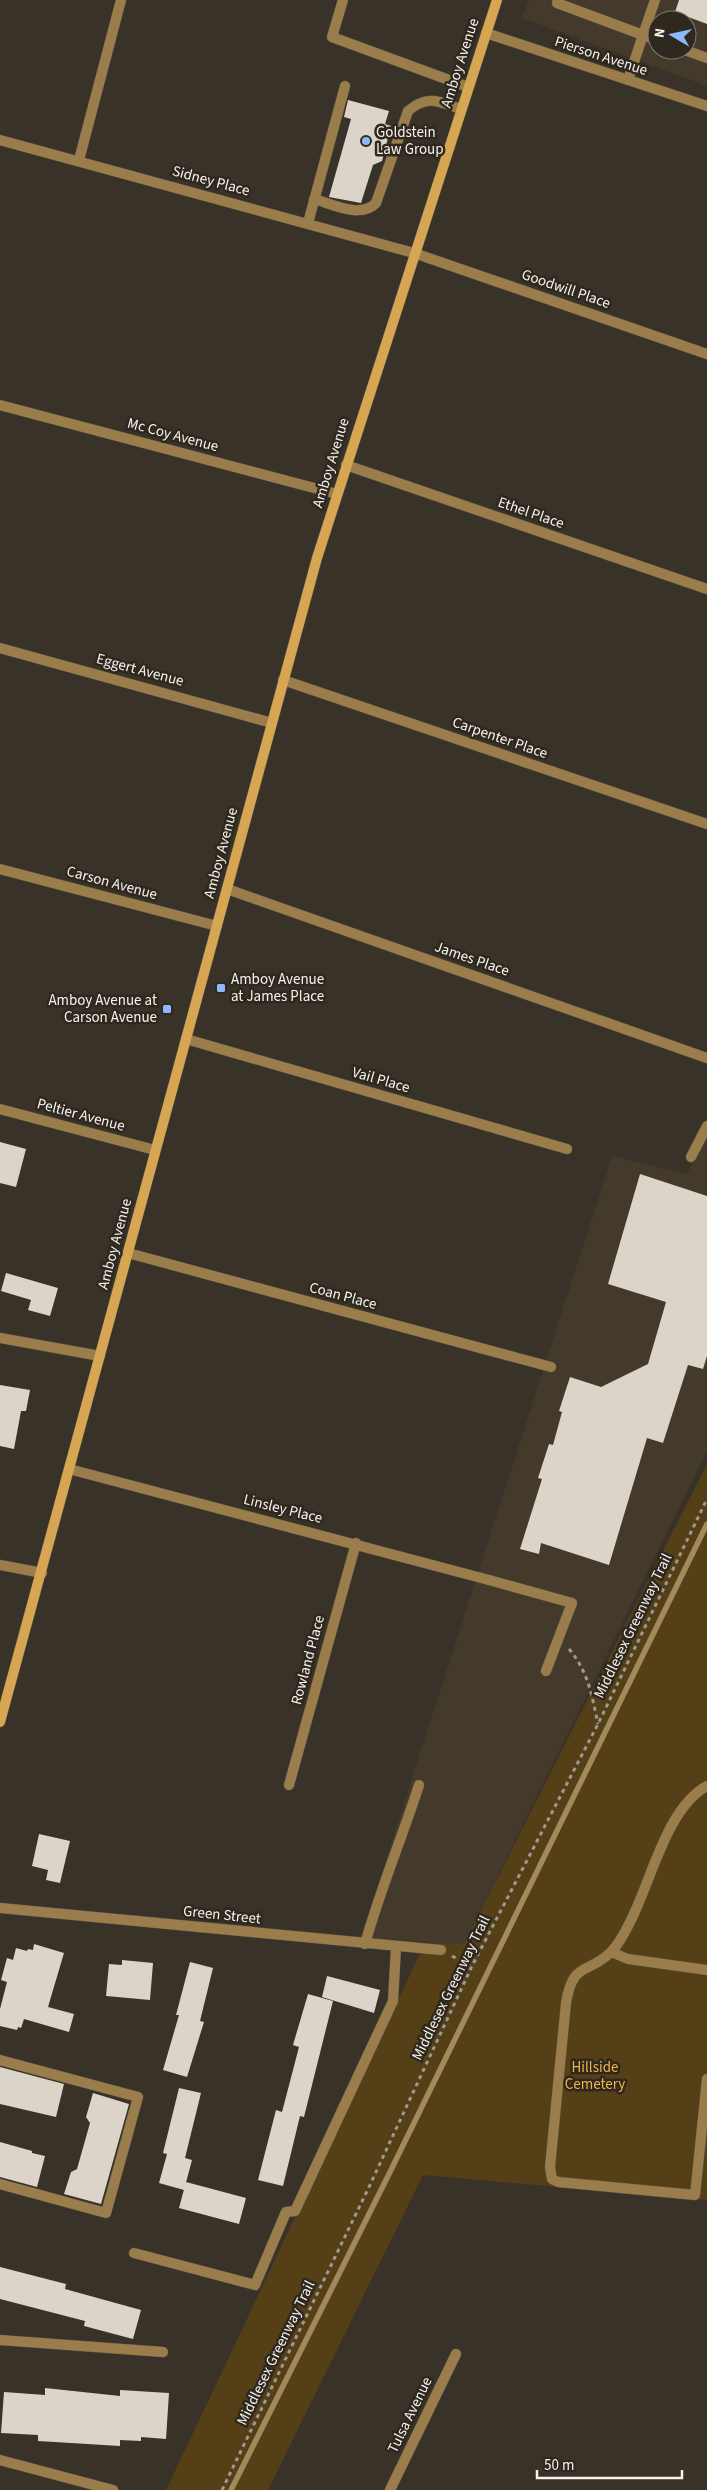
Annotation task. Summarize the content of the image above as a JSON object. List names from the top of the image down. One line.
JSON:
{"streets":{"street":["Pierson Avenue","Amboy Avenue","Sidney Place","Goodwill Place","Mc Coy Avenue","Ethel Place","Eggert Avenue","Carpenter Place","Carson Avenue","James Place","Vail Place","Peltier Avenue","Coan Place","Linsley Place","Rowland Place","Green Street","Tulsa Avenue"],"path":["Middlesex Greenway Trail"]},"crossings":[["Pierson Avenue","Amboy Avenue"],["Amboy Avenue","Sidney Place"],["Amboy Avenue","Goodwill Place"],["Amboy Avenue","Mc Coy Avenue"],["Amboy Avenue","Ethel Place"],["Amboy Avenue","Eggert Avenue"],["Amboy Avenue","Carpenter Place"],["Amboy Avenue","Carson Avenue"],["Amboy Avenue","James Place"],["Amboy Avenue","Vail Place"],["Amboy Avenue","Peltier Avenue"],["Amboy Avenue","Coan Place"],["Amboy Avenue","Linsley Place"],["Sidney Place","Goodwill Place"],["Linsley Place","Rowland Place"]],"parks":["Hillside Cemetery"],"places":{"other":["Goldstein Law Group"],"transit":["Amboy Avenue at James Place","Amboy Avenue at Carson Avenue"]},"scale_bar":"50 m","north":"left"}
